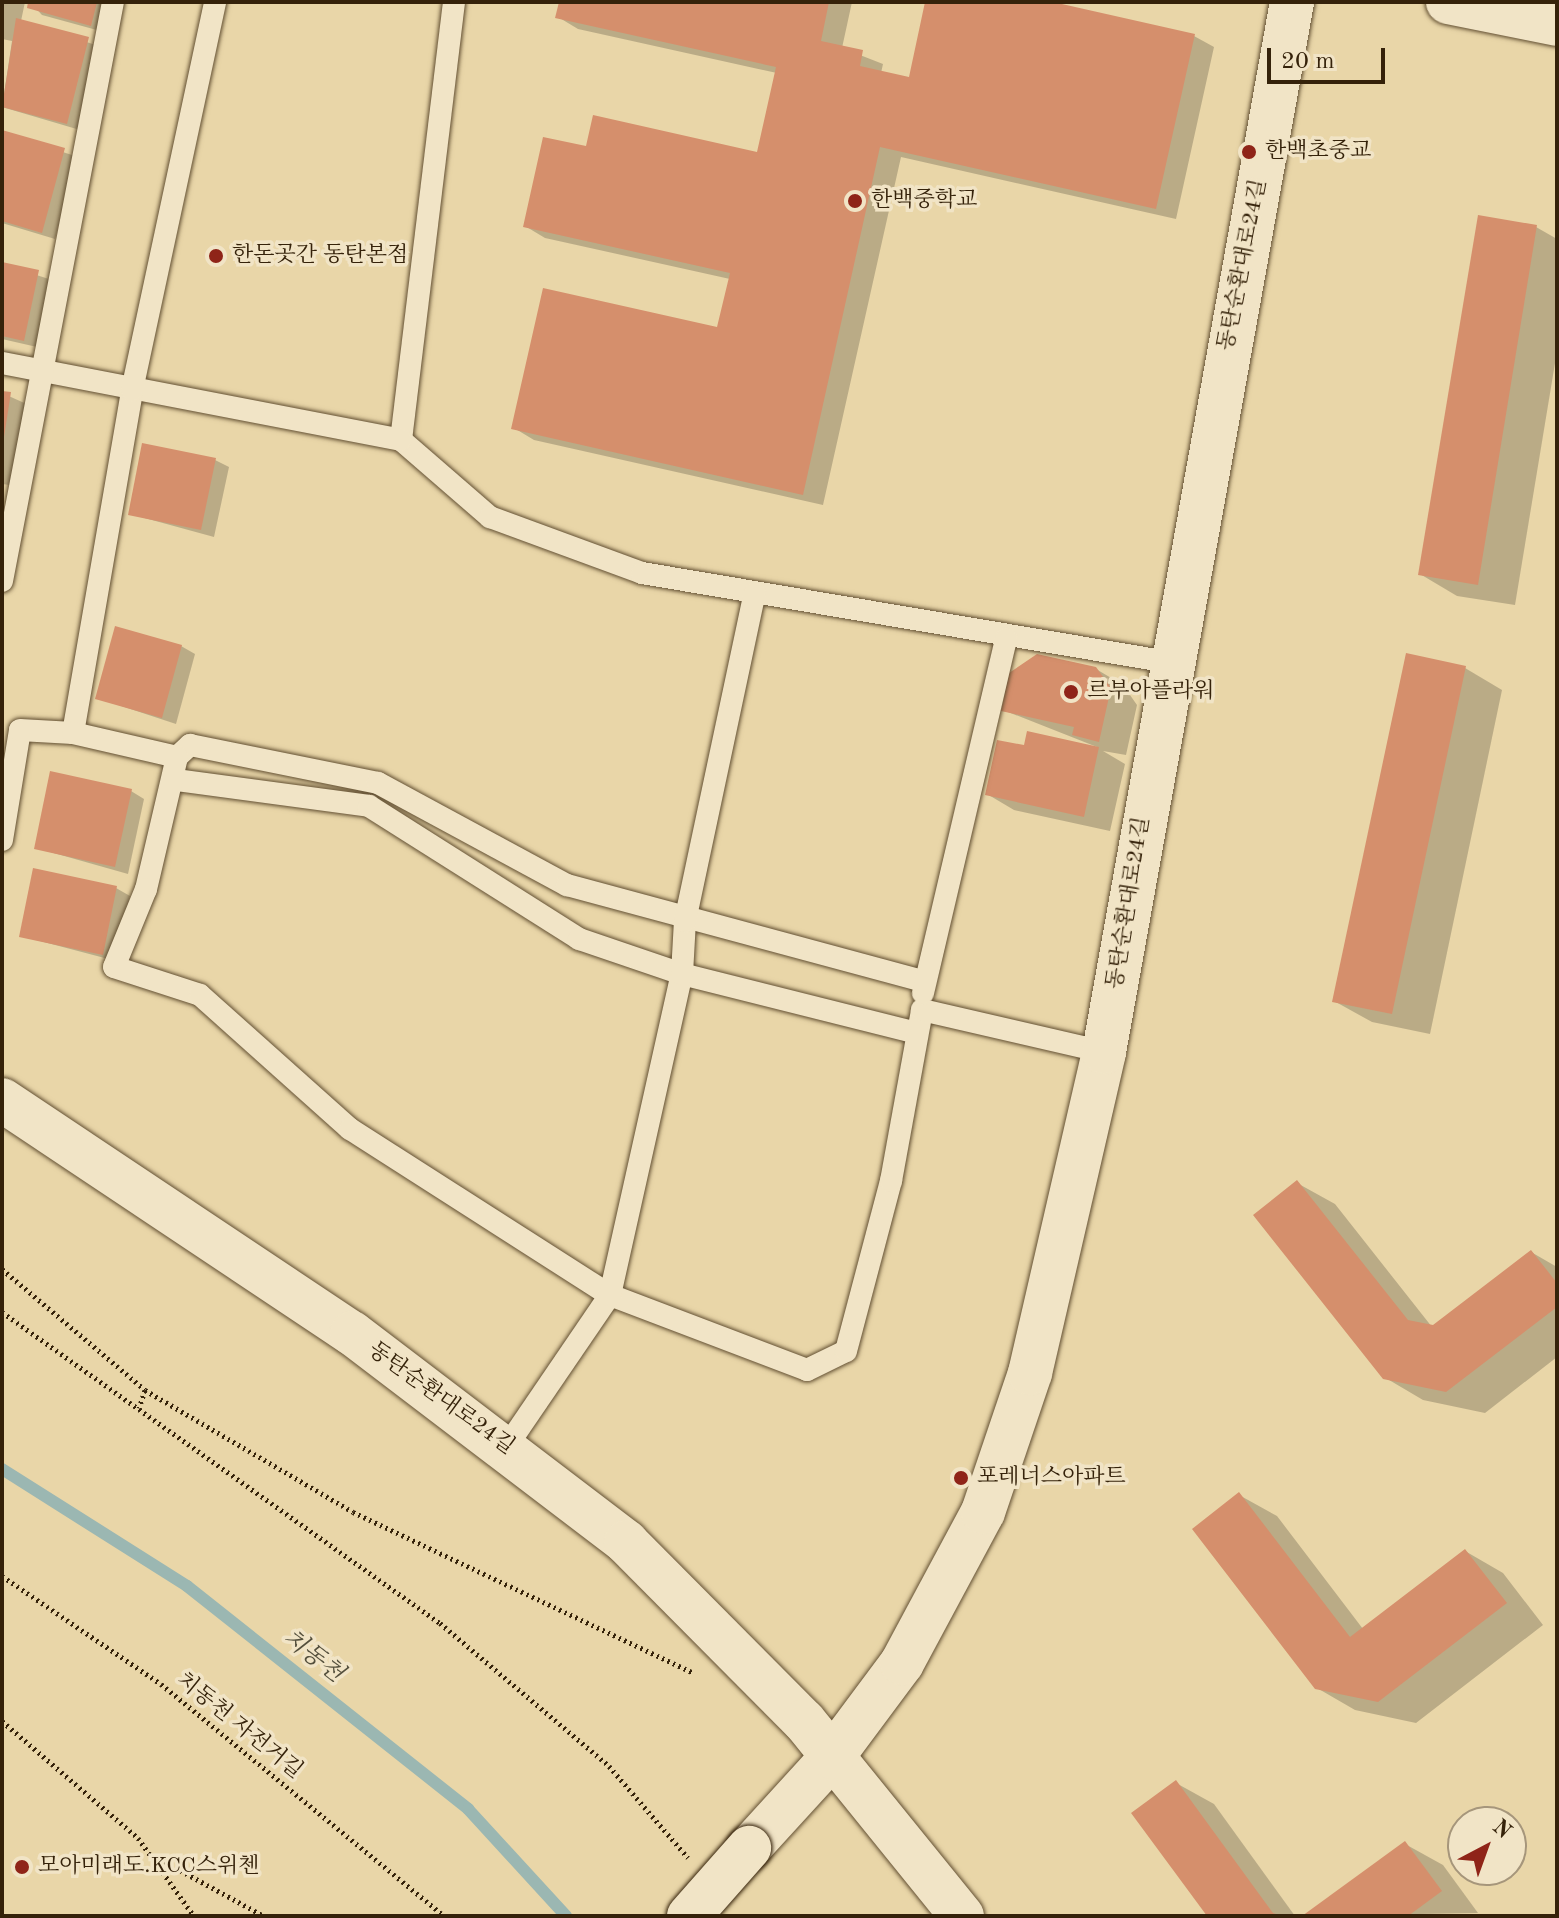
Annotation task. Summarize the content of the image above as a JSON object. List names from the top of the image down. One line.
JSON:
{"streets":{"street":["동탄순환대로24길"],"path":["치동천 자전거길"]},"water":["치동천"],"places":["한백초중교","한백중학교","한돈곳간 동탄본점","르부아플라워","포레너스아파트","모아미래도.KCC스위첸"],"scale_bar":"20 m","north":"top right"}
